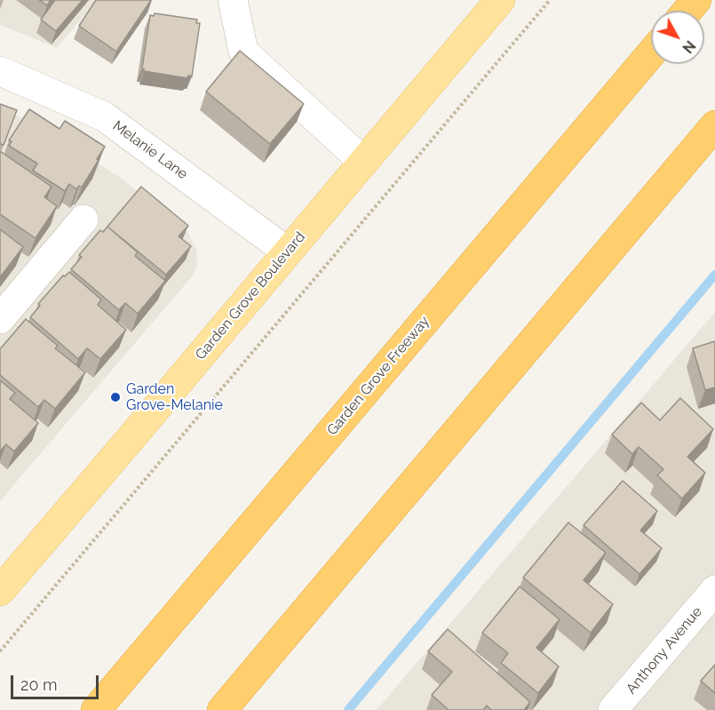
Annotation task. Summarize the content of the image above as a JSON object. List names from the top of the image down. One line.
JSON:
{"streets":{"highway":["Garden Grove Freeway"],"main road":["Garden Grove Boulevard"],"street":["Melanie Lane","Anthony Avenue"]},"crossings":[["Melanie Lane","Garden Grove Boulevard"]],"places":["Garden Grove-Melanie"],"scale_bar":"20 m","north":"bottom right"}
